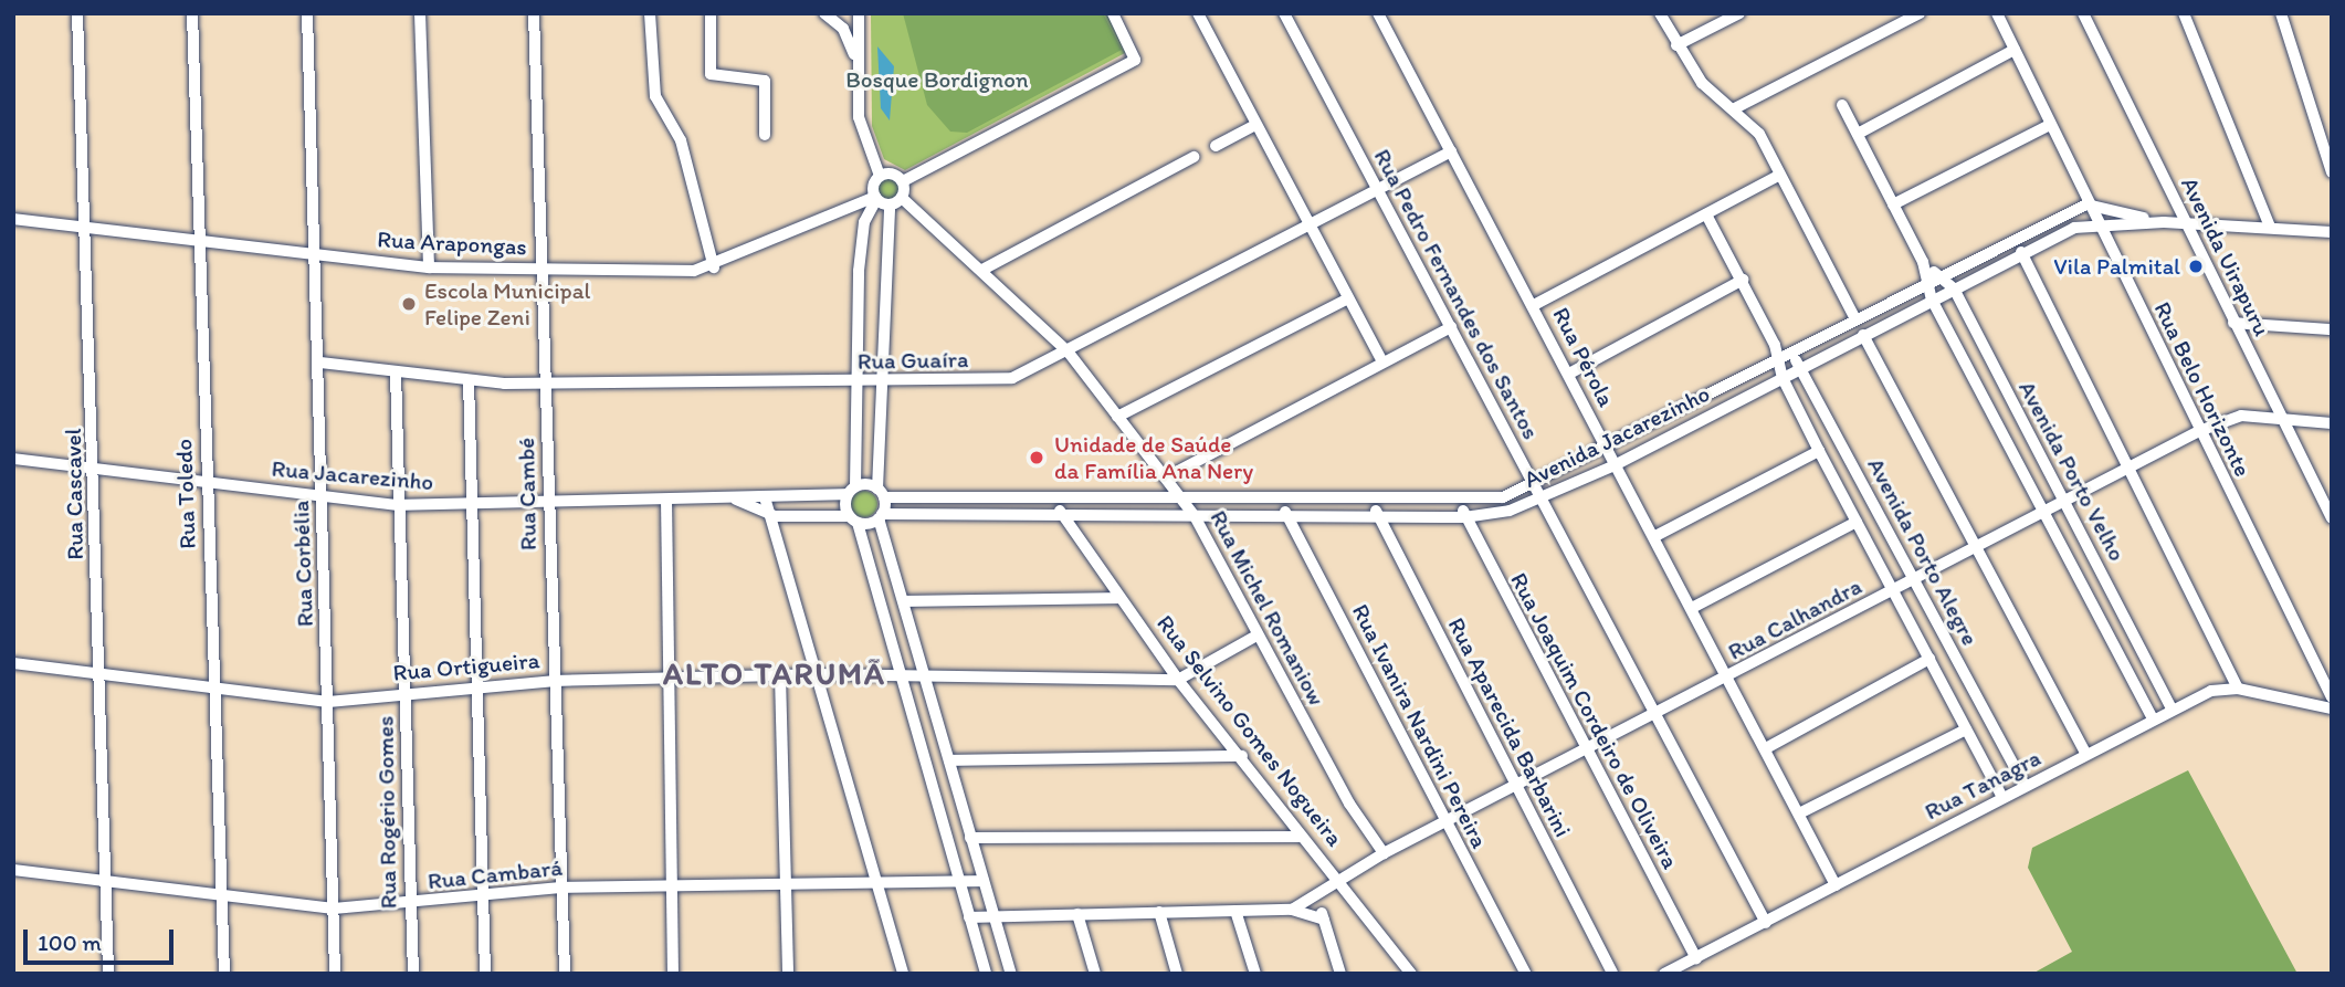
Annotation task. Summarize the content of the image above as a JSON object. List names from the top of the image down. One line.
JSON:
{"streets":{"street":["Rua Arapongas","Avenida Uirapuru","Rua Pedro Fernandes dos Santos","Rua Pérola","Rua Guaíra","Rua Belo Horizonte","Avenida Jacarezinho","Avenida Porto Velho","Rua Jacarezinho","Rua Cascavel","Rua Toledo","Rua Cambé","Avenida Porto Alegre","Rua Corbélia","Rua Michel Romaniow","Rua Calhandra","Rua Ortigueira","Rua Joaquim Cordeiro de Oliveira","Rua Ivanira Nardini Pereira","Rua Aparecida Barbarini","Rua Selvino Gomes Nogueira","Rua Tanagra","Rua Rogério Gomes","Rua Cambará"]},"crossings":[["Rua Arapongas","Rua Cascavel"],["Rua Arapongas","Rua Toledo"],["Rua Arapongas","Rua Cambé"],["Rua Arapongas","Rua Corbélia"],["Avenida Uirapuru","Rua Calhandra"],["Rua Pedro Fernandes dos Santos","Rua Guaíra"],["Rua Pedro Fernandes dos Santos","Avenida Jacarezinho"],["Rua Pedro Fernandes dos Santos","Rua Calhandra"],["Rua Pedro Fernandes dos Santos","Rua Tanagra"],["Rua Pérola","Rua Guaíra"],["Rua Pérola","Avenida Jacarezinho"],["Rua Pérola","Rua Calhandra"],["Rua Pérola","Rua Tanagra"],["Rua Guaíra","Rua Cambé"],["Rua Guaíra","Rua Corbélia"],["Rua Guaíra","Rua Michel Romaniow"],["Rua Guaíra","Rua Rogério Gomes"],["Rua Belo Horizonte","Avenida Jacarezinho"],["Rua Belo Horizonte","Rua Calhandra"],["Avenida Jacarezinho","Avenida Porto Velho"],["Avenida Jacarezinho","Rua Jacarezinho"],["Avenida Jacarezinho","Avenida Porto Alegre"],["Avenida Jacarezinho","Rua Michel Romaniow"],["Avenida Jacarezinho","Rua Joaquim Cordeiro de Oliveira"],["Avenida Jacarezinho","Rua Ivanira Nardini Pereira"],["Avenida Jacarezinho","Rua Aparecida Barbarini"],["Avenida Jacarezinho","Rua Selvino Gomes Nogueira"],["Avenida Porto Velho","Rua Calhandra"],["Avenida Porto Velho","Rua Tanagra"],["Rua Jacarezinho","Rua Cascavel"],["Rua Jacarezinho","Rua Toledo"],["Rua Jacarezinho","Rua Cambé"],["Rua Jacarezinho","Rua Corbélia"],["Rua Jacarezinho","Rua Rogério Gomes"],["Rua Cascavel","Rua Ortigueira"],["Rua Cascavel","Rua Cambará"],["Rua Toledo","Rua Ortigueira"],["Rua Toledo","Rua Cambará"],["Rua Cambé","Rua Ortigueira"],["Rua Cambé","Rua Cambará"],["Avenida Porto Alegre","Rua Calhandra"],["Avenida Porto Alegre","Rua Tanagra"],["Rua Corbélia","Rua Ortigueira"],["Rua Corbélia","Rua Cambará"],["Rua Michel Romaniow","Rua Calhandra"],["Rua Calhandra","Rua Joaquim Cordeiro de Oliveira"],["Rua Calhandra","Rua Ivanira Nardini Pereira"],["Rua Calhandra","Rua Aparecida Barbarini"],["Rua Calhandra","Rua Selvino Gomes Nogueira"],["Rua Ortigueira","Rua Selvino Gomes Nogueira"],["Rua Ortigueira","Rua Rogério Gomes"],["Rua Joaquim Cordeiro de Oliveira","Rua Tanagra"],["Rua Rogério Gomes","Rua Cambará"]],"districts":["ALTO TARUMÃ"],"parks":["Bosque Bordignon"],"places":["Vila Palmital","Escola Municipal Felipe Zeni","Unidade de Saúde da Família Ana Nery"],"scale_bar":"100 m"}
